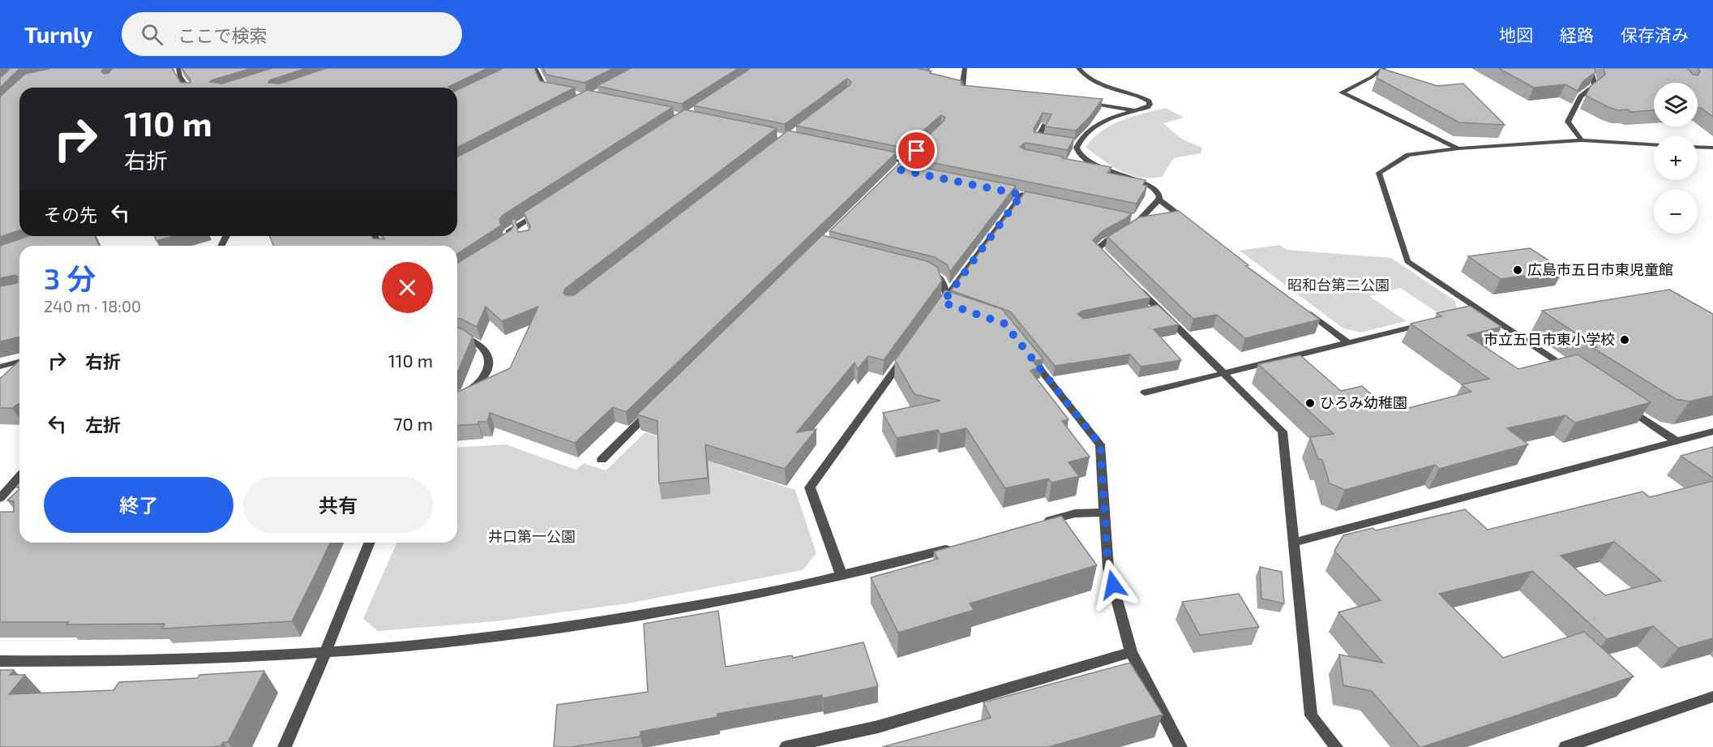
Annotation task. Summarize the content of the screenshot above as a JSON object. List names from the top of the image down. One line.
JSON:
{"parks":["昭和台第二公園","井口第一公園"],"places":["広島市五日市東児童館","市立五日市東小学校","ひろみ幼稚園"],"page":{"header":"Turnly","search":"ここで検索","nav":["地図","経路","保存済み"],"map_buttons":["+","−"],"turn":["110 m","右折"],"then":"その先","heading":["3 分","240 m · 18:00"],"list":[{"name":"右折","value":"110 m"},{"name":"左折","value":"70 m"}],"buttons":["終了","共有"]}}
